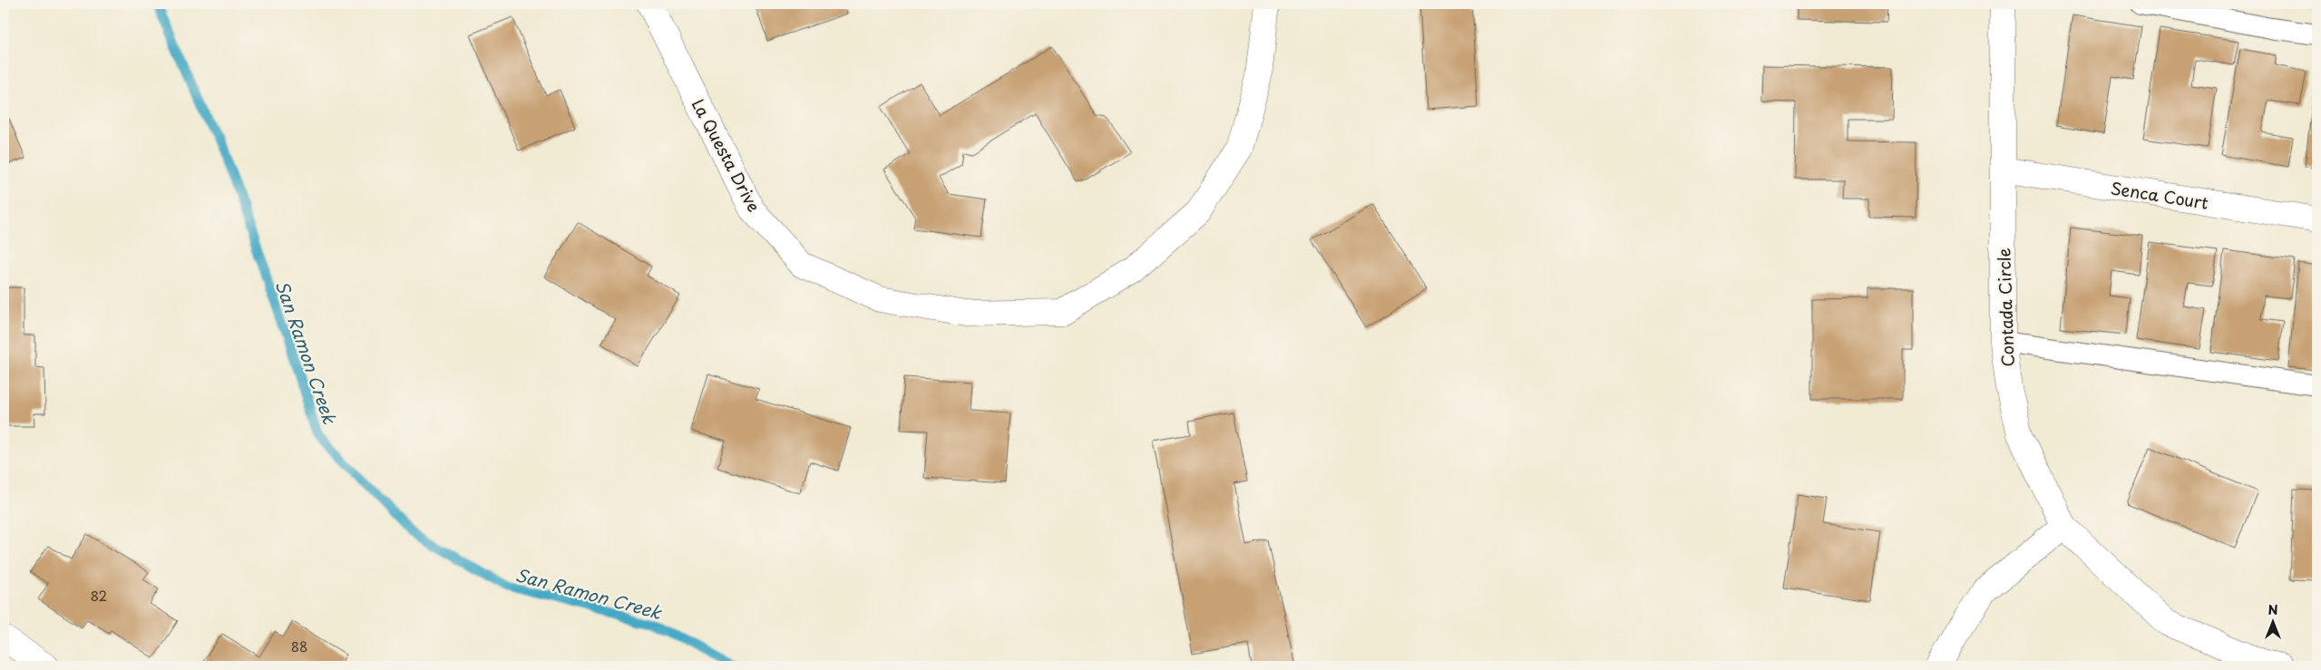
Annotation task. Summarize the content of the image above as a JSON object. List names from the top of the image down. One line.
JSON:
{"streets":{"street":["La Questa Drive","Senca Court","Contada Circle"]},"crossings":[["Senca Court","Contada Circle"]],"water":["San Ramon Creek"],"house_numbers":["82","88"],"north":"top"}
